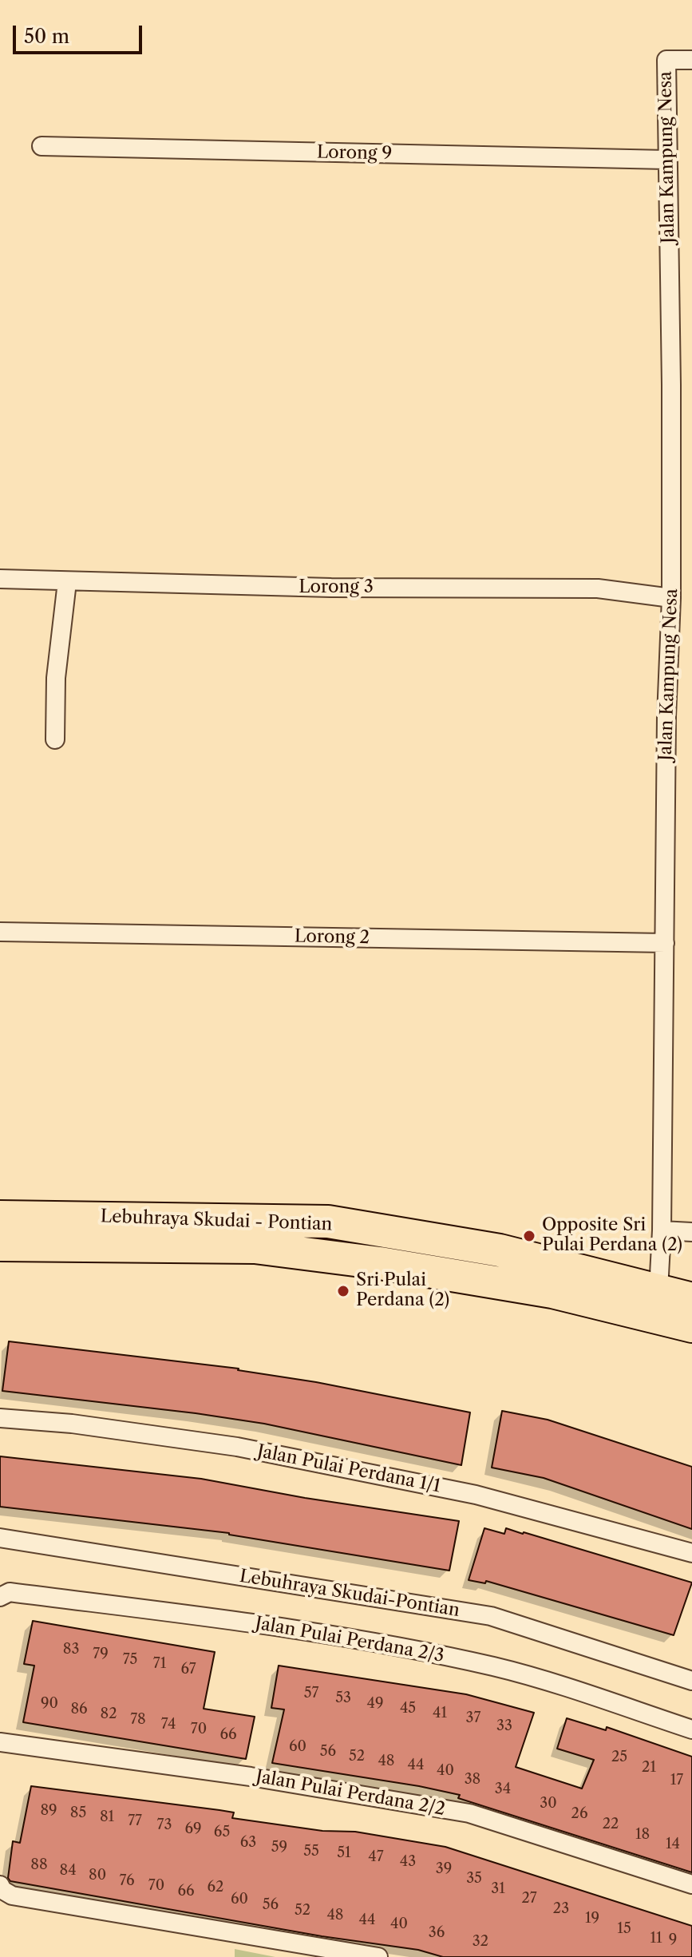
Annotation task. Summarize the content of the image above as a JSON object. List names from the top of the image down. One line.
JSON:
{"streets":{"highway":["Lebuhraya Skudai - Pontian"],"street":["Lorong 9","Jalan Kampung Nesa","Lorong 3","Lorong 2","Jalan Pulai Perdana 1/1","Lebuhraya Skudai-Pontian","Jalan Pulai Perdana 2/3","Jalan Pulai Perdana 2/2"]},"crossings":[["Lorong 9","Jalan Kampung Nesa"],["Jalan Kampung Nesa","Lorong 3"],["Jalan Kampung Nesa","Lorong 2"],["Jalan Kampung Nesa","Lebuhraya Skudai - Pontian"]],"places":["Opposite Sri Pulai Perdana (2)","Sri Pulai Perdana (2)"],"house_numbers":["83","79","75","71","67","57","53","90","49","45","86","41","82","37","78","74","33","70","66","60","56","52","25","48","44","21","40","38","17","34","30","89","85","26","81","77","22","73","69","65","18","63","14","59","55","51","47","43","88","39","84","80","35","76","70","62","31","66","27","60","56","23","52","48","19","44","40","15","36","11","9","32"],"scale_bar":"50 m"}
